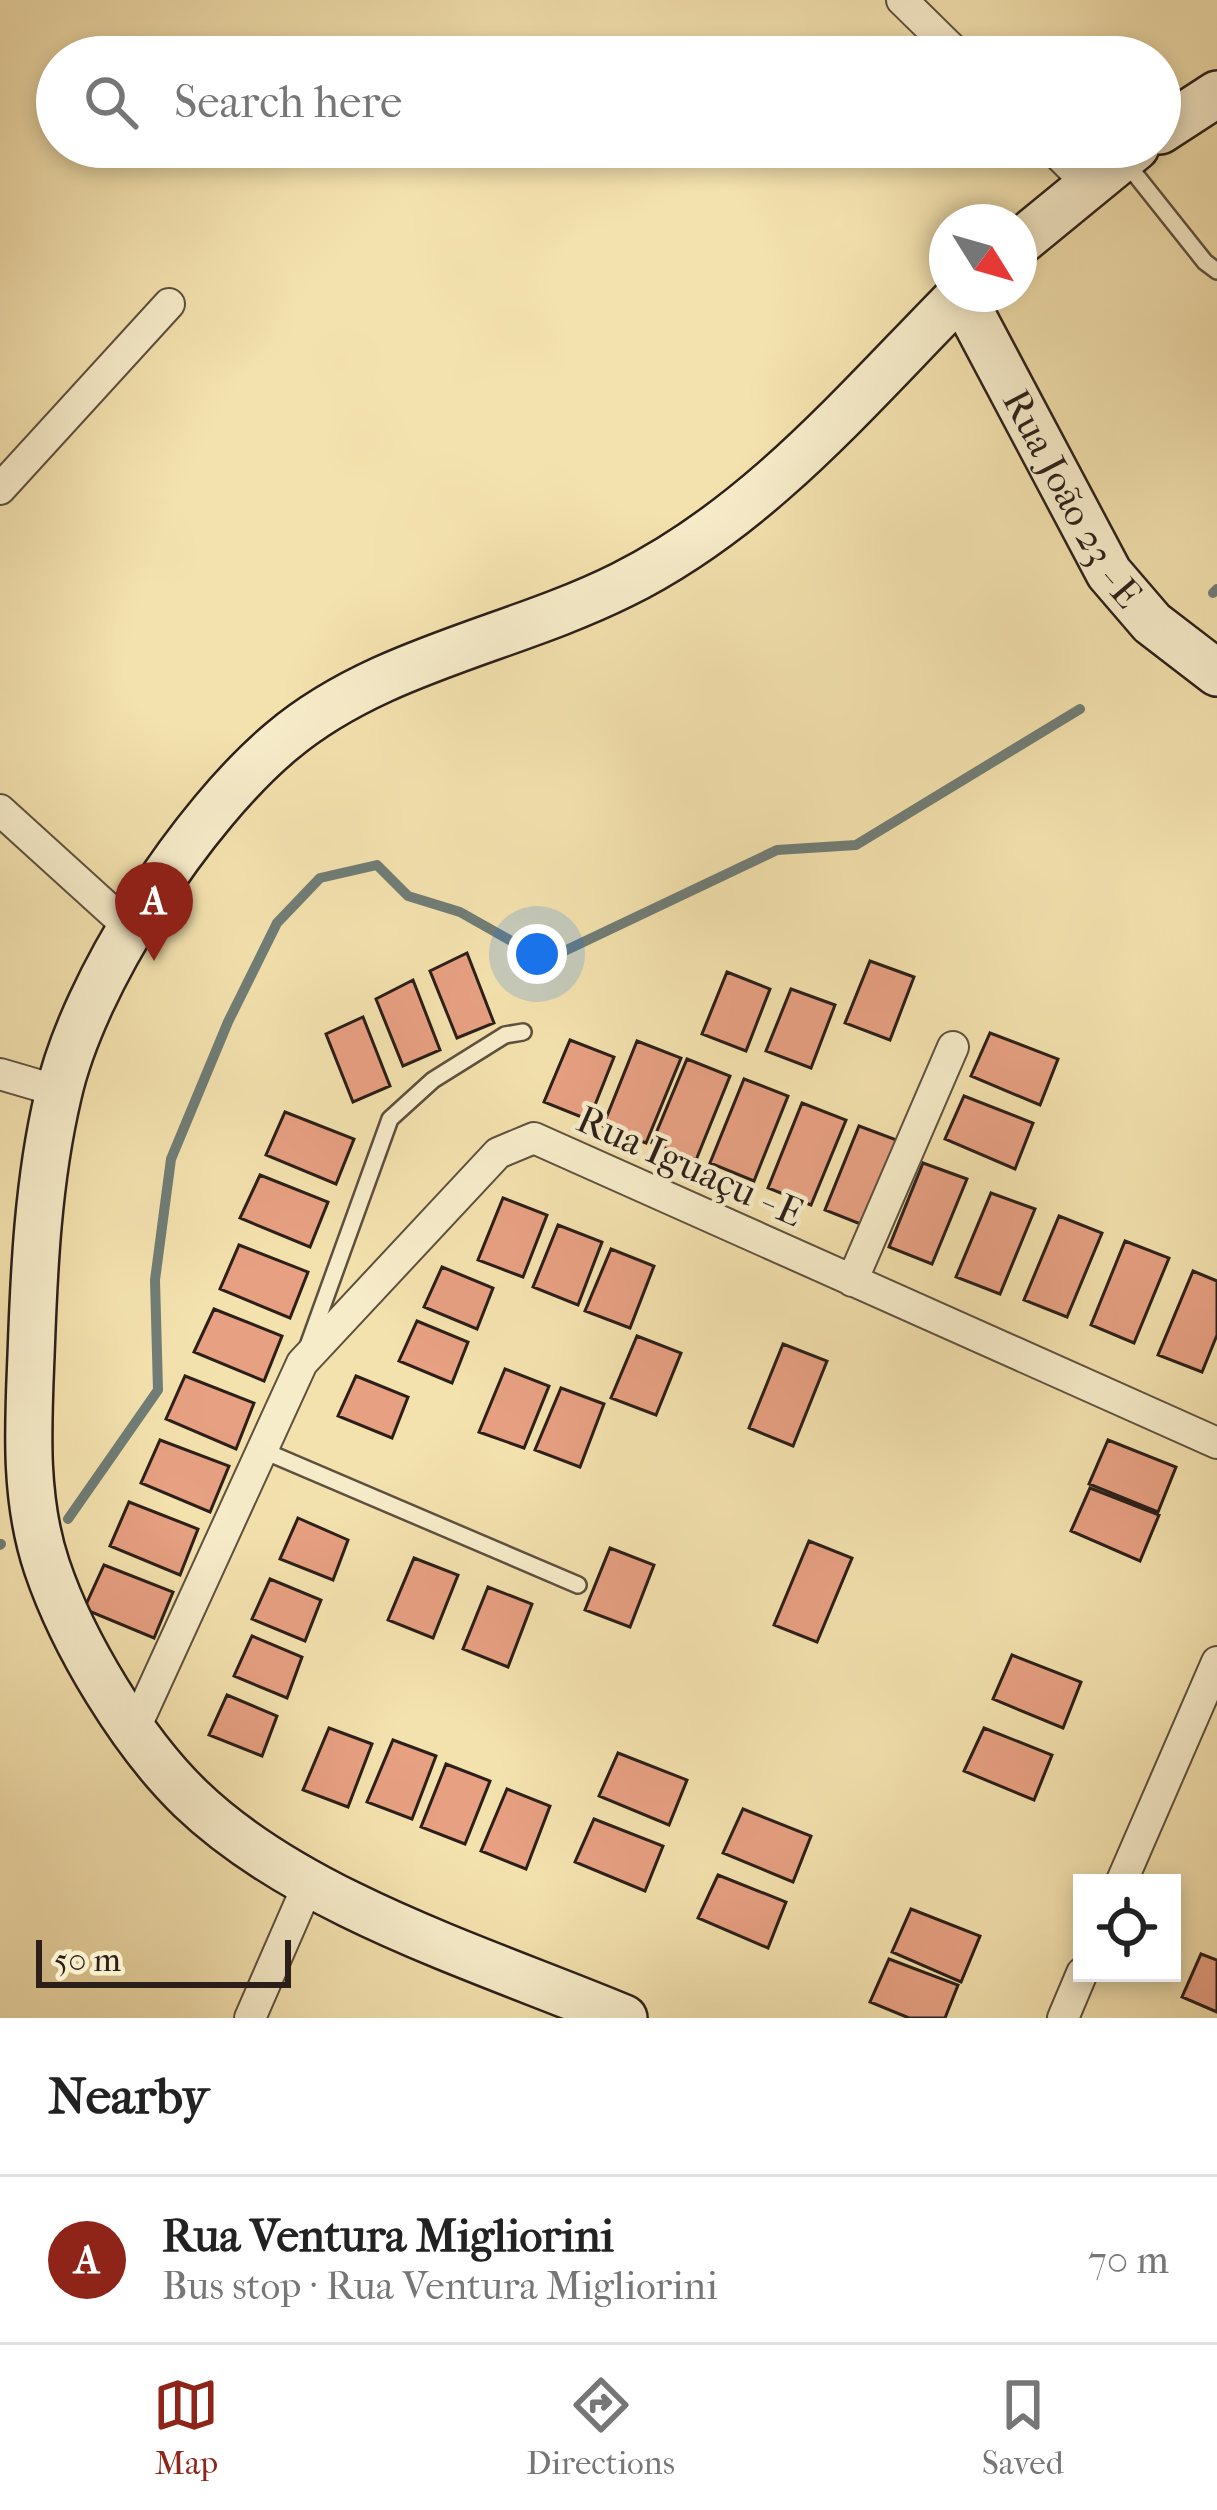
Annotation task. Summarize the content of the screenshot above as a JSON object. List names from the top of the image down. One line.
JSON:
{"streets":{"street":["Rua João 23 - E","Rua Iguaçu - E"]},"scale_bar":"50 m","north":"bottom right","page":{"search":"Search here","pins":"A","scale":"50 m","heading":"Nearby","list":[{"mark":"A","name":"Rua Ventura Migliorini","note":"Bus stop · Rua Ventura Migliorini","value":"70 m"}],"nav":["Map","Directions","Saved"]}}
